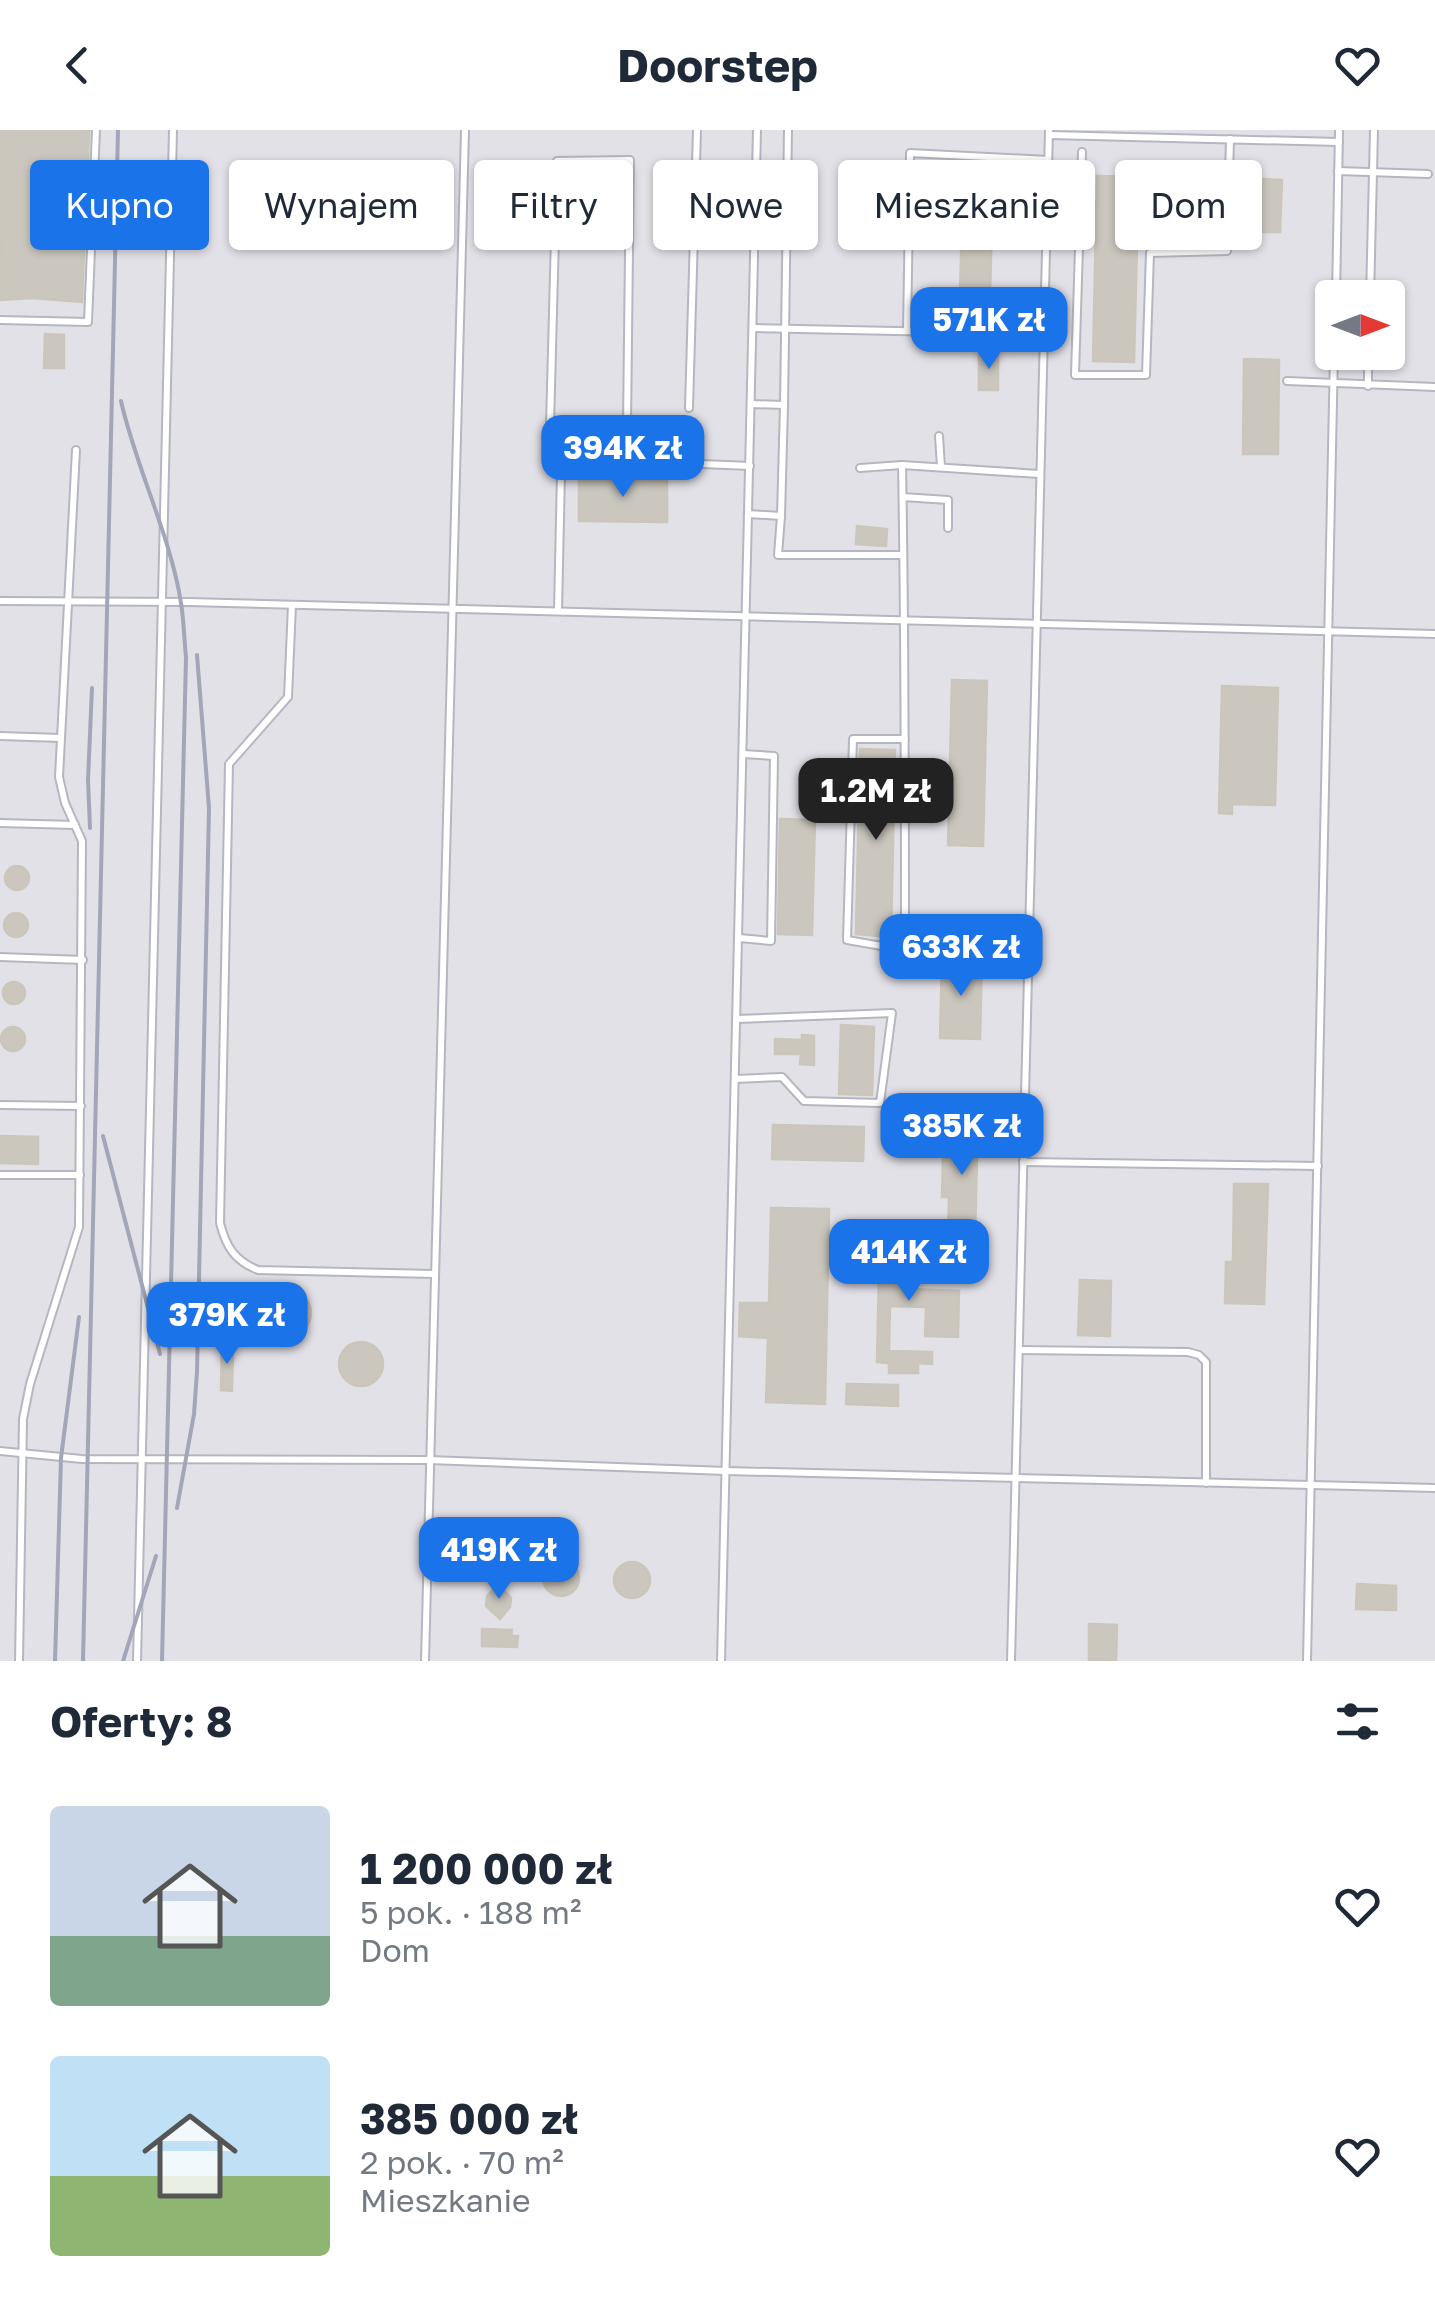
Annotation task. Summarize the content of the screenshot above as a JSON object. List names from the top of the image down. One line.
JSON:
{"north":"right","page":{"header":"Doorstep","chip":["Kupno","Wynajem","Filtry","Nowe","Mieszkanie","Dom"],"price":["571K zł","394K zł","1.2M zł","633K zł","385K zł","414K zł","379K zł","419K zł"],"heading":"Oferty: 8","list":[{"name":"1 200 000 zł","note":"5 pok. · 188 m² · Dom"},{"name":"385 000 zł","note":"2 pok. · 70 m² · Mieszkanie"}]}}
